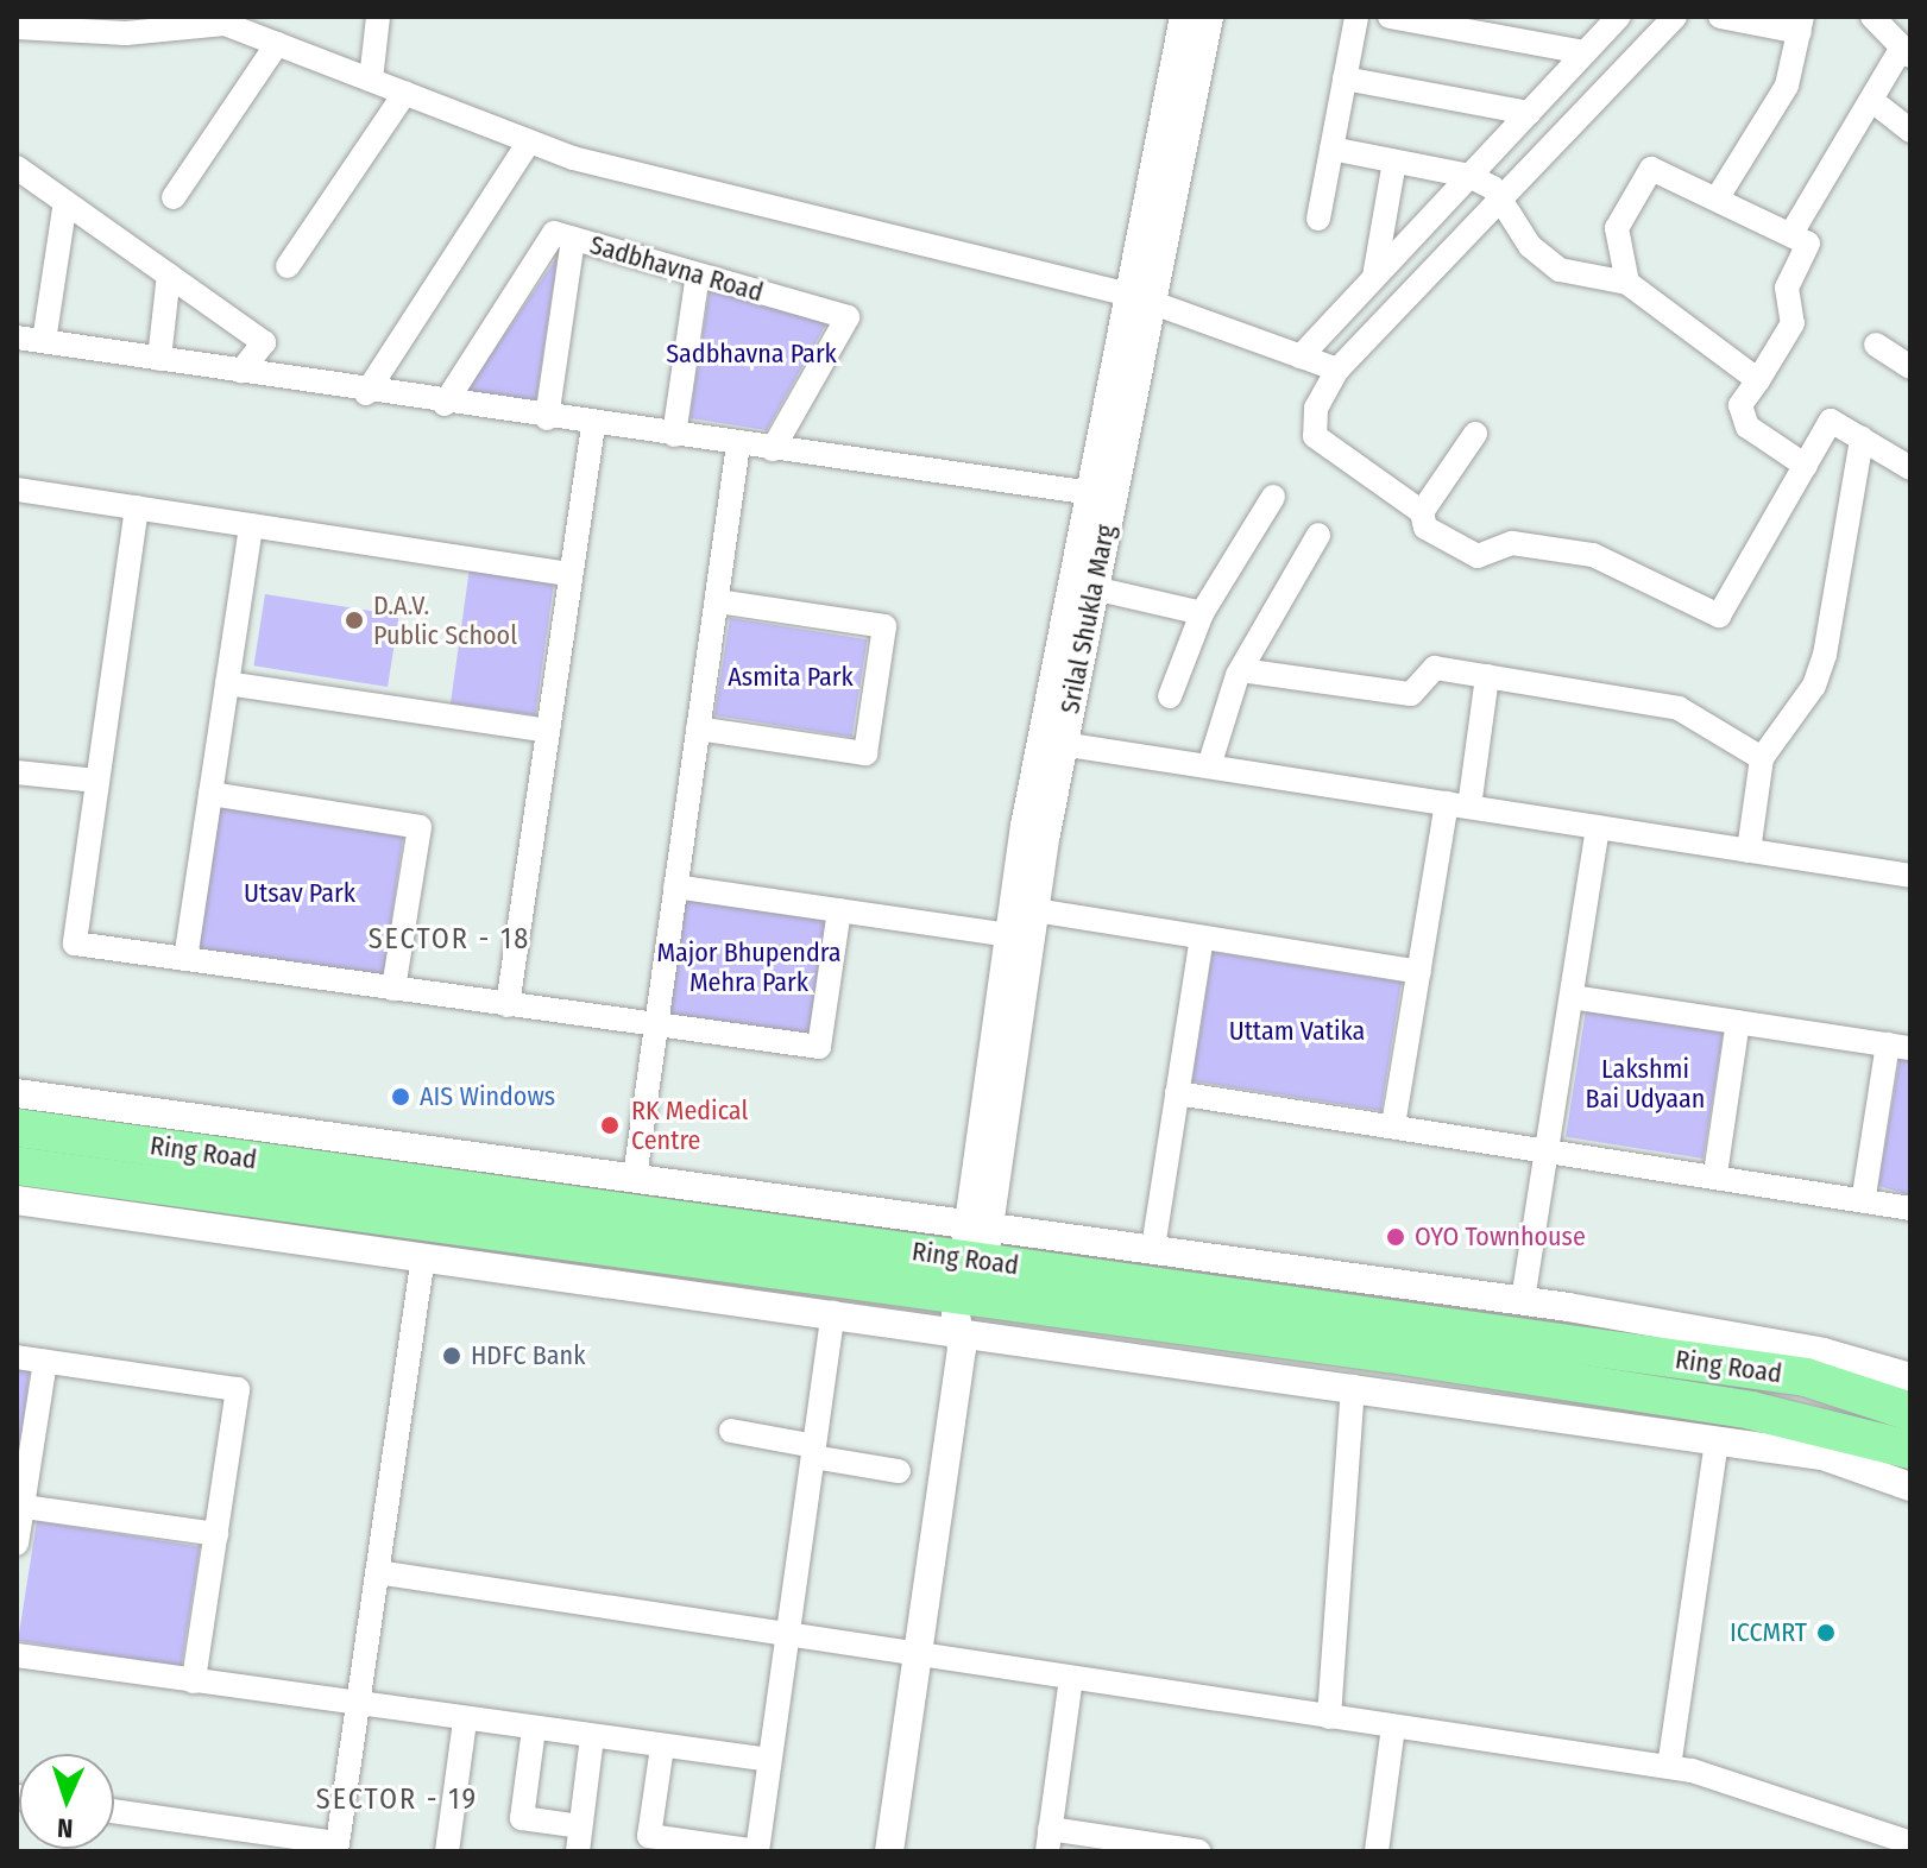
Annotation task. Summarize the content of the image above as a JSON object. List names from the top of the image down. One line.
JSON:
{"streets":{"highway":["Ring Road"],"street":["Sadbhavna Road","Srilal Shukla Marg"]},"crossings":[["Srilal Shukla Marg","Ring Road"]],"districts":["SECTOR - 18","SECTOR - 19"],"parks":["Sadbhavna Park","Asmita Park","Utsav Park","Major Bhupendra Mehra Park","Uttam Vatika","Lakshmi Bai Udyaan"],"places":["D.A.V. Public School","AIS Windows","RK Medical Centre","OYO Townhouse","HDFC Bank","ICCMRT"],"north":"bottom"}
